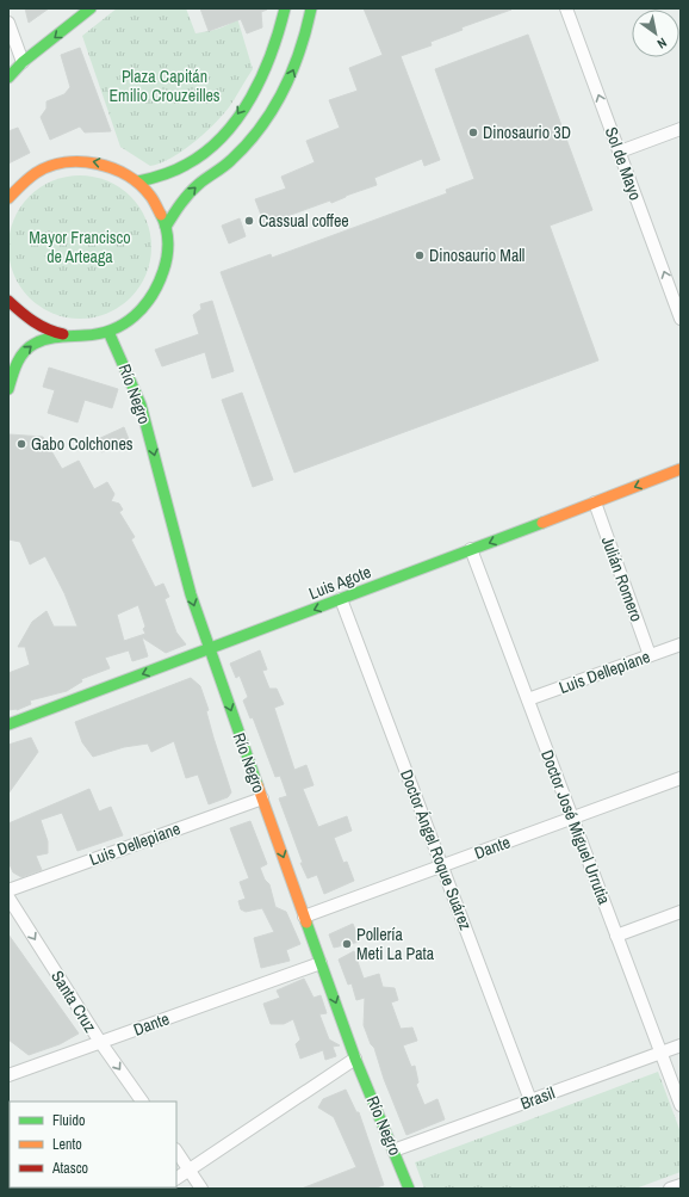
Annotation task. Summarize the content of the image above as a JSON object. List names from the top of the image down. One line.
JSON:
{"streets":{"main road":["Río Negro","Luis Agote"],"street":["Sol de Mayo","Julián Romero","Luis Dellepiane","Doctor José Miguel Urrutia","Dante","Doctor Ángel Roque Suárez","Santa Cruz","Brasil"]},"crossings":[["Río Negro","Luis Agote"],["Río Negro","Luis Dellepiane"],["Río Negro","Dante"],["Río Negro","Brasil"],["Julián Romero","Luis Agote"],["Julián Romero","Luis Dellepiane"],["Luis Agote","Doctor José Miguel Urrutia"],["Luis Agote","Doctor Ángel Roque Suárez"],["Luis Dellepiane","Doctor José Miguel Urrutia"],["Doctor José Miguel Urrutia","Dante"],["Doctor José Miguel Urrutia","Brasil"],["Dante","Doctor Ángel Roque Suárez"],["Dante","Santa Cruz"],["Doctor Ángel Roque Suárez","Brasil"]],"one_way":["Sol de Mayo","Río Negro","Luis Agote","Santa Cruz"],"parks":["Plaza Capitán Emilio Crouzeilles","Mayor Francisco de Arteaga"],"places":["Dinosaurio 3D","Cassual coffee","Dinosaurio Mall","Gabo Colchones","Pollería Meti La Pata"],"legend":["Fluido","Lento","Atasco"],"north":"bottom right"}
